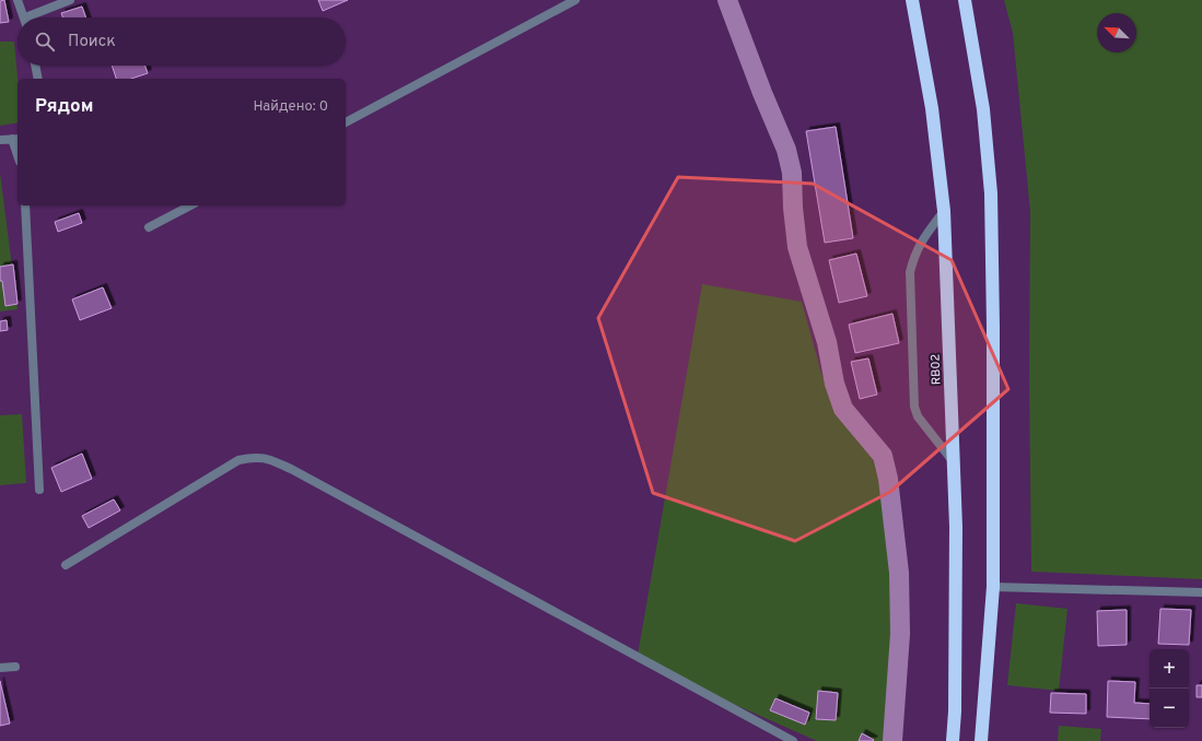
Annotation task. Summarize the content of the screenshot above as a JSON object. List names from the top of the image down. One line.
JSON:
{"streets":{"highway":["RB02"]},"north":"top left","page":{"search":"Поиск","heading":["Рядом","Найдено: 0"],"map_buttons":["+","−"]}}
